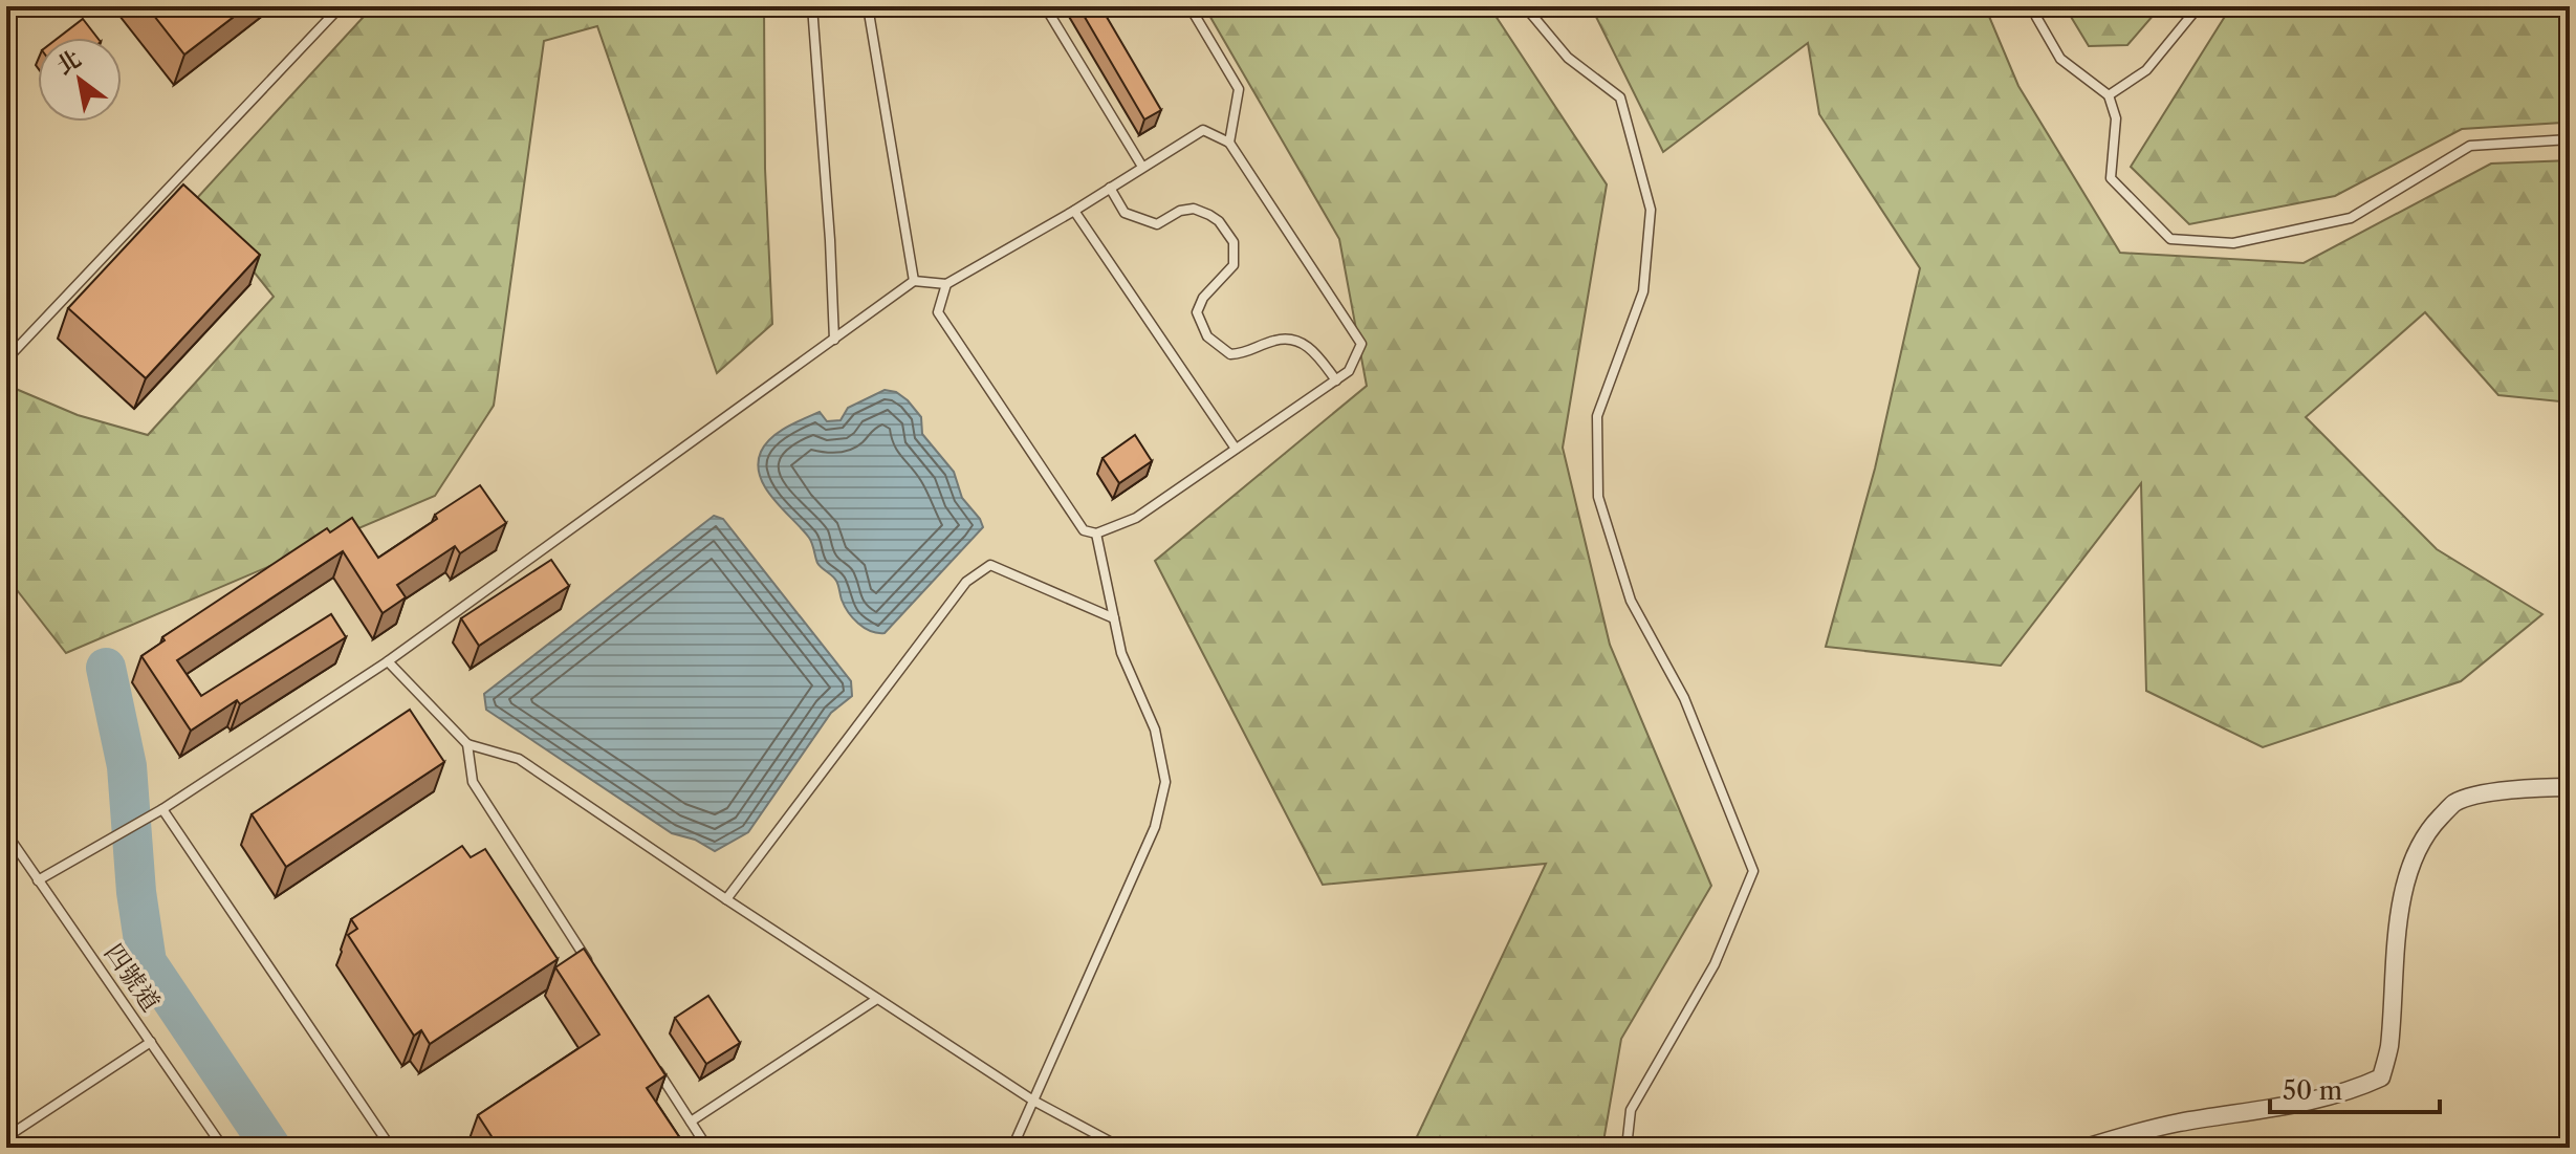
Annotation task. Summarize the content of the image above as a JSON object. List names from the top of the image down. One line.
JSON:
{"streets":{"lane":["四號道"]},"scale_bar":"50 m","north":"top left"}
